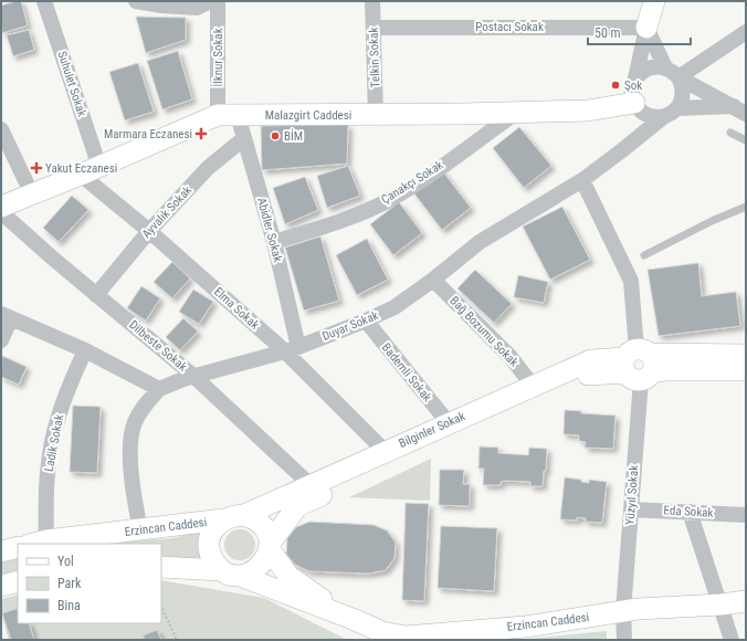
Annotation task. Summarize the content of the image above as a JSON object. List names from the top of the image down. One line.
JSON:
{"streets":{"street":["Postacı Sokak","İlknur Sokak","Telkin Sokak","Suhulet Sokak","Malazgirt Caddesi","Çanakçı Sokak","Ayvalık Sokak","Abidler Sokak","Elma Sokak","Duyar Sokak","Bağ Bozumu Sokak","Dilbeste Sokak","Bademli Sokak","Bilginler Sokak","Ladik Sokak","Yüzyıl Sokak","Eda Sokak","Erzincan Caddesi"]},"crossings":[["Postacı Sokak","Telkin Sokak"],["İlknur Sokak","Malazgirt Caddesi"],["İlknur Sokak","Abidler Sokak"],["Telkin Sokak","Malazgirt Caddesi"],["Suhulet Sokak","Malazgirt Caddesi"],["Suhulet Sokak","Elma Sokak"],["Malazgirt Caddesi","Çanakçı Sokak"],["Malazgirt Caddesi","Abidler Sokak"],["Malazgirt Caddesi","Elma Sokak"],["Malazgirt Caddesi","Duyar Sokak"],["Çanakçı Sokak","Abidler Sokak"],["Ayvalık Sokak","Abidler Sokak"],["Ayvalık Sokak","Elma Sokak"],["Ayvalık Sokak","Dilbeste Sokak"],["Abidler Sokak","Elma Sokak"],["Abidler Sokak","Duyar Sokak"],["Elma Sokak","Duyar Sokak"],["Elma Sokak","Bilginler Sokak"],["Duyar Sokak","Bağ Bozumu Sokak"],["Duyar Sokak","Dilbeste Sokak"],["Duyar Sokak","Bademli Sokak"],["Duyar Sokak","Yüzyıl Sokak"],["Bağ Bozumu Sokak","Bilginler Sokak"],["Dilbeste Sokak","Bilginler Sokak"],["Bademli Sokak","Bilginler Sokak"],["Bilginler Sokak","Yüzyıl Sokak"],["Bilginler Sokak","Erzincan Caddesi"],["Ladik Sokak","Erzincan Caddesi"],["Yüzyıl Sokak","Eda Sokak"],["Yüzyıl Sokak","Erzincan Caddesi"]],"places":{"other":["Şok","BİM"],"health":["Marmara Eczanesi","Yakut Eczanesi"]},"legend":["Yol","Park","Bina"],"scale_bar":"50 m"}
